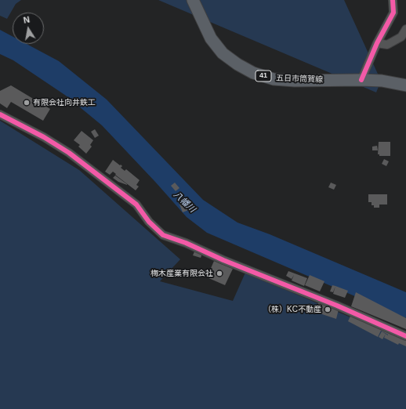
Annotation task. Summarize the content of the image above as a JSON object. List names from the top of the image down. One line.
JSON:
{"streets":{"main road":["41","五日市筒賀線"]},"water":["八幡川"],"places":["有限会社向井鉄工","梅木産業有限会社","（株）KC不動産"],"north":"top"}
